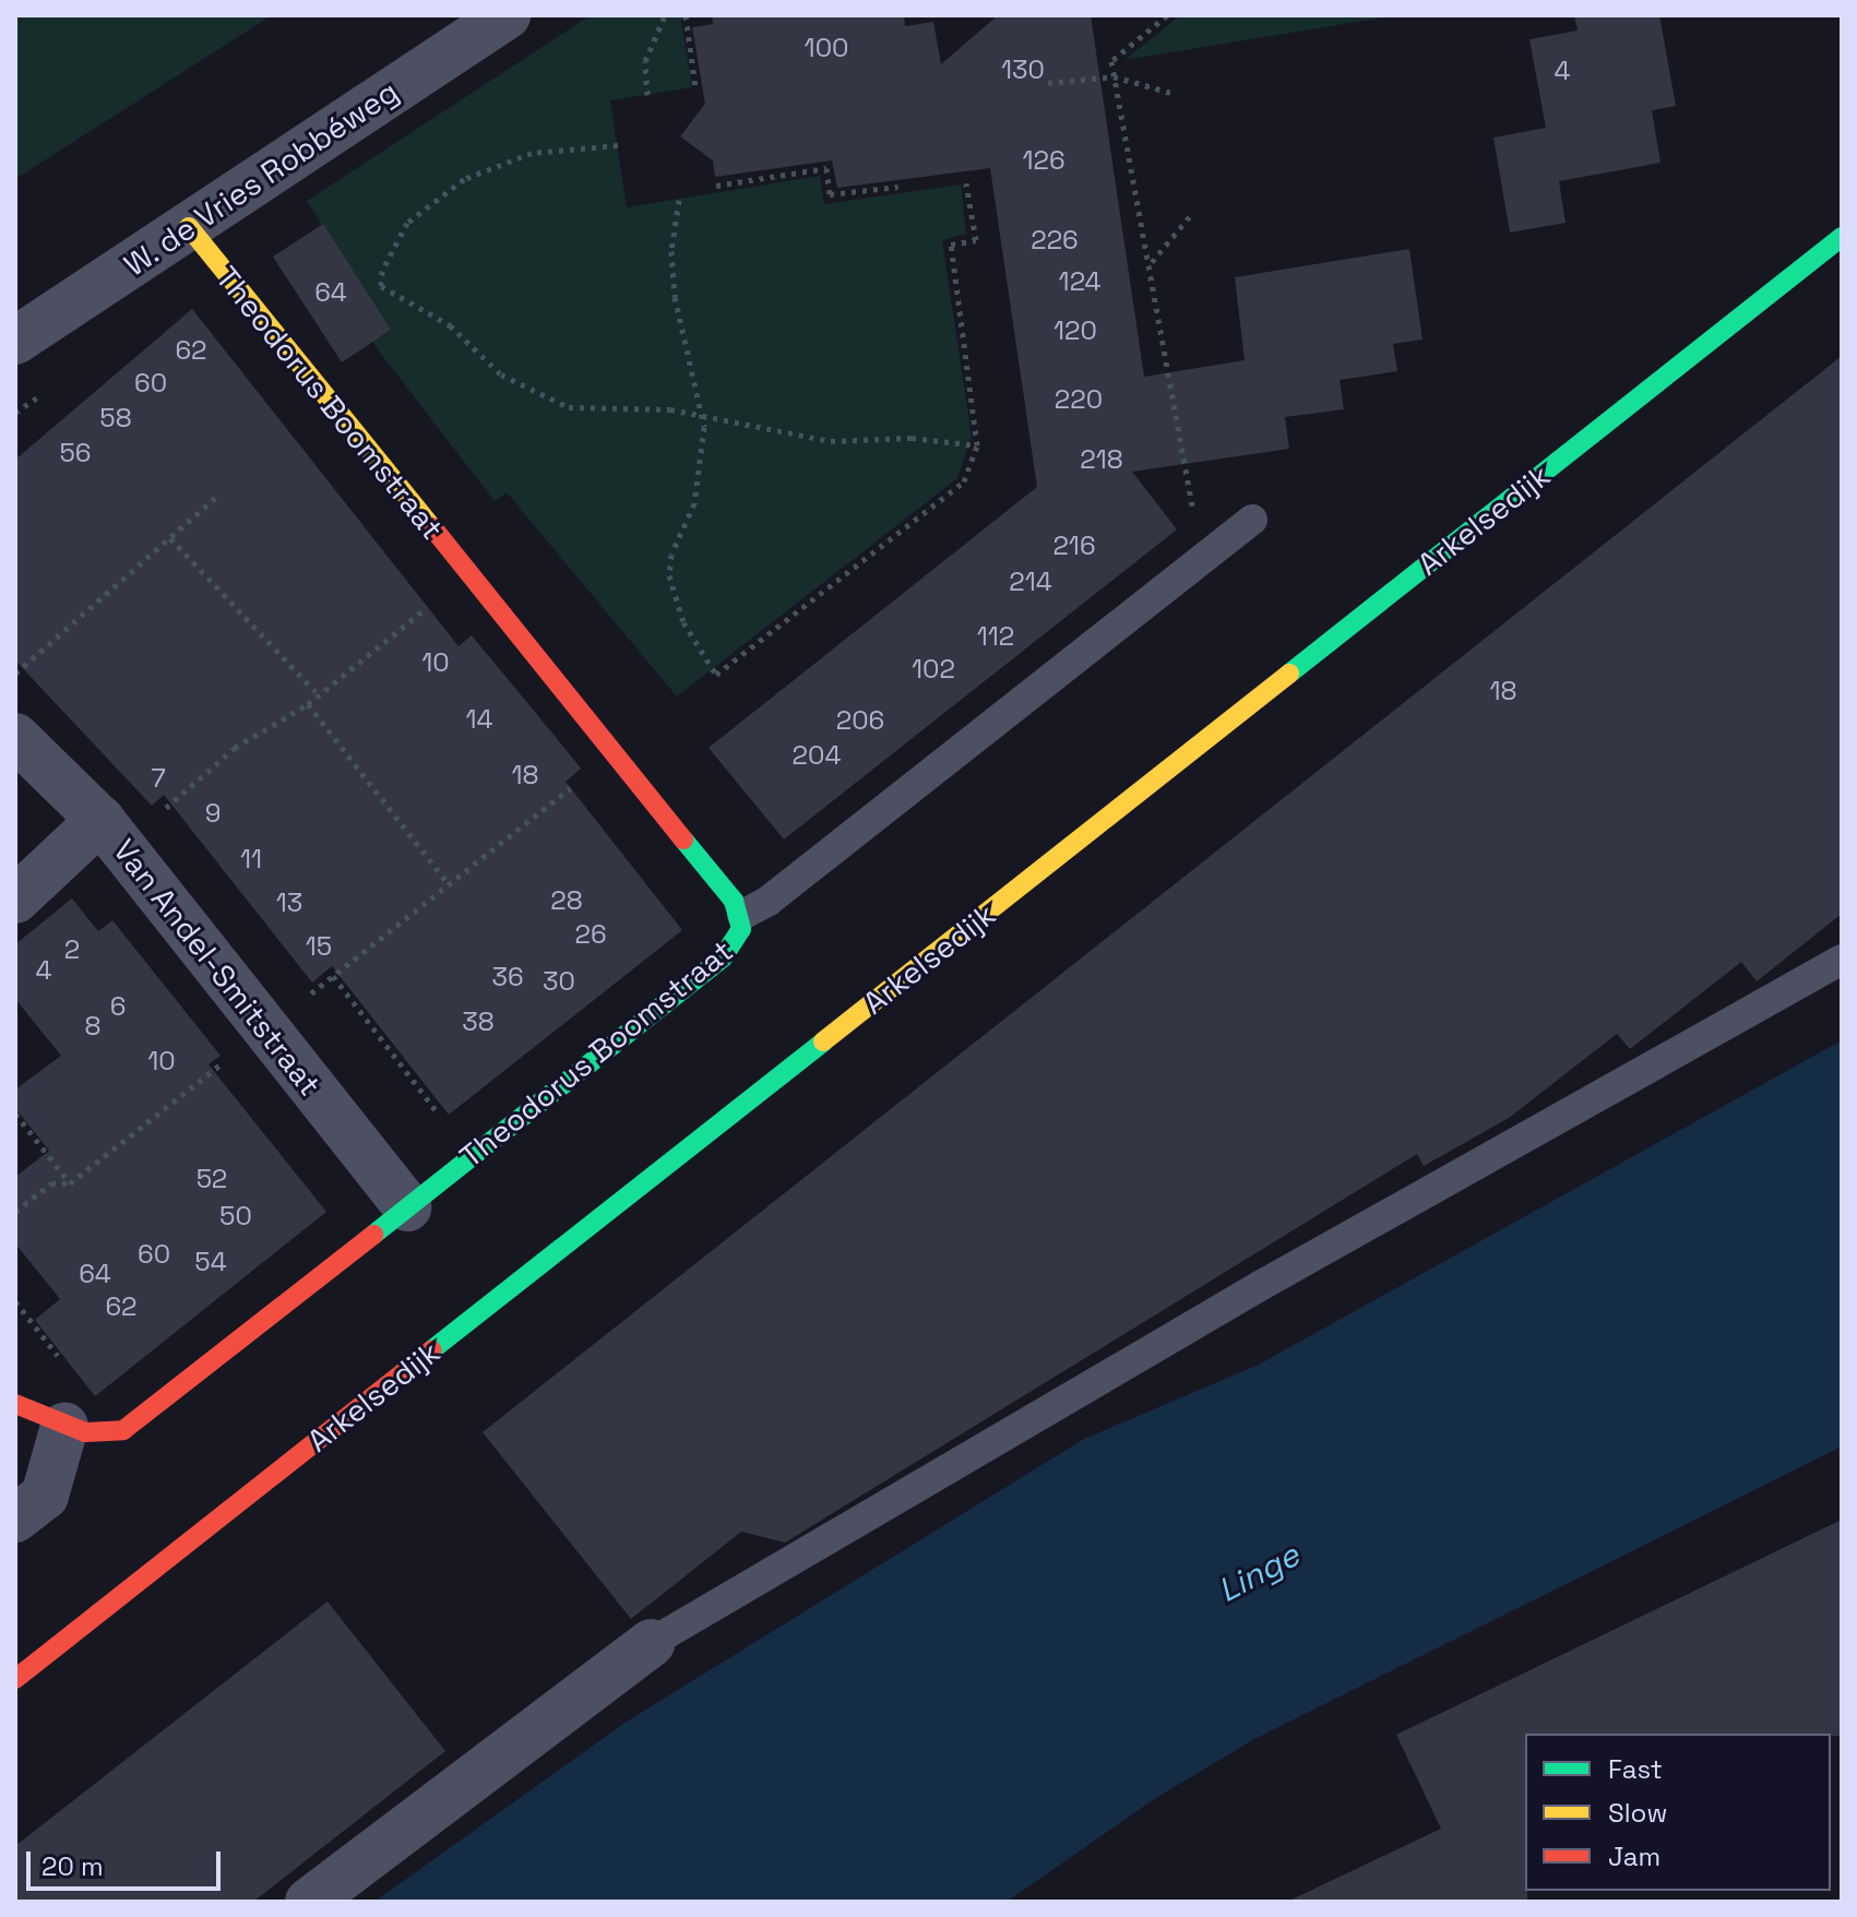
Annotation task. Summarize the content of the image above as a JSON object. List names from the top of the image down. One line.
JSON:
{"streets":{"main road":["Theodorus Boomstraat","Arkelsedijk"],"street":["W. de Vries Robbéweg","Van Andel-Smitstraat"]},"crossings":[["W. de Vries Robbéweg","Theodorus Boomstraat"],["Theodorus Boomstraat","Van Andel-Smitstraat"]],"water":["Linge"],"house_numbers":["100","130","4","126","226","124","64","120","62","60","220","58","56","218","216","214","112","10","102","18","14","206","204","18","7","9","11","28","13","26","15","2","4","36","30","6","38","8","10","52","50","60","54","64","62"],"legend":["Fast","Slow","Jam"],"scale_bar":"20 m"}
